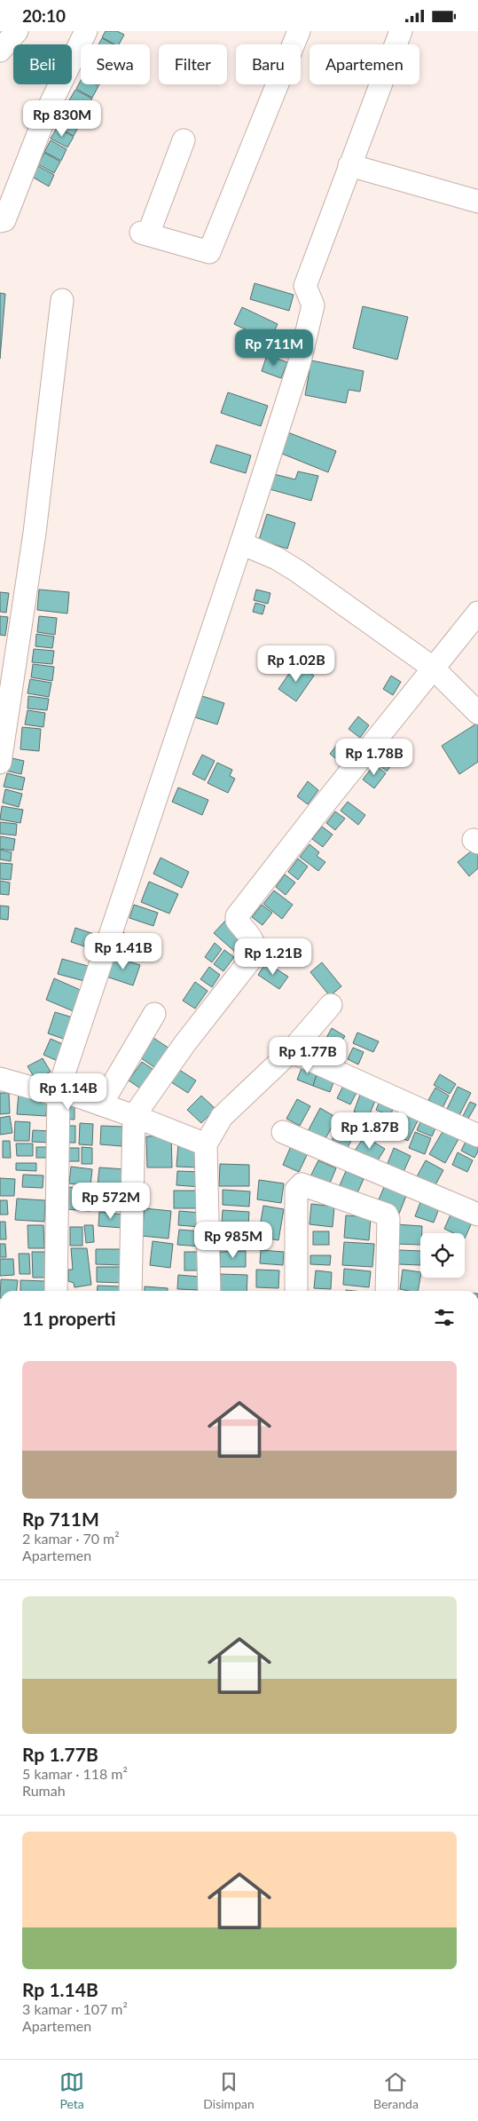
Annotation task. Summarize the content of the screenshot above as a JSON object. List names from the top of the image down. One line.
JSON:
{"page":{"status":"20:10","chip":["Beli","Sewa","Filter","Baru","Apartemen"],"price":["Rp 830M","Rp 711M","Rp 1.02B","Rp 1.78B","Rp 1.41B","Rp 1.21B","Rp 1.77B","Rp 1.14B","Rp 1.87B","Rp 572M","Rp 985M"],"heading":"11 properti","list":[{"name":"Rp 711M","note":"2 kamar · 70 m² · Apartemen"},{"name":"Rp 1.77B","note":"5 kamar · 118 m² · Rumah"},{"name":"Rp 1.14B","note":"3 kamar · 107 m² · Apartemen"}],"tabs":["Peta","Disimpan","Beranda"]}}
